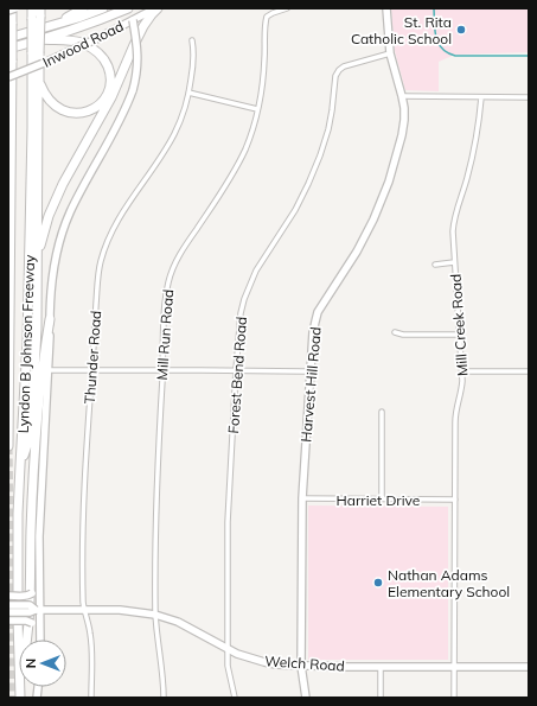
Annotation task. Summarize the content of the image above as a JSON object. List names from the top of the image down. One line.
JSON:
{"streets":{"highway":["Lyndon B Johnson Freeway"],"street":["Inwood Road","Mill Creek Road","Mill Run Road","Thunder Road","Forest Bend Road","Harvest Hill Road","Harriet Drive","Welch Road"]},"crossings":[["Inwood Road","Lyndon B Johnson Freeway"],["Mill Creek Road","Harriet Drive"],["Mill Creek Road","Welch Road"],["Mill Run Road","Welch Road"],["Lyndon B Johnson Freeway","Welch Road"],["Thunder Road","Welch Road"],["Forest Bend Road","Harvest Hill Road"],["Forest Bend Road","Welch Road"],["Harvest Hill Road","Harriet Drive"],["Harvest Hill Road","Welch Road"]],"places":["St. Rita Catholic School","Nathan Adams Elementary School"],"north":"left"}
